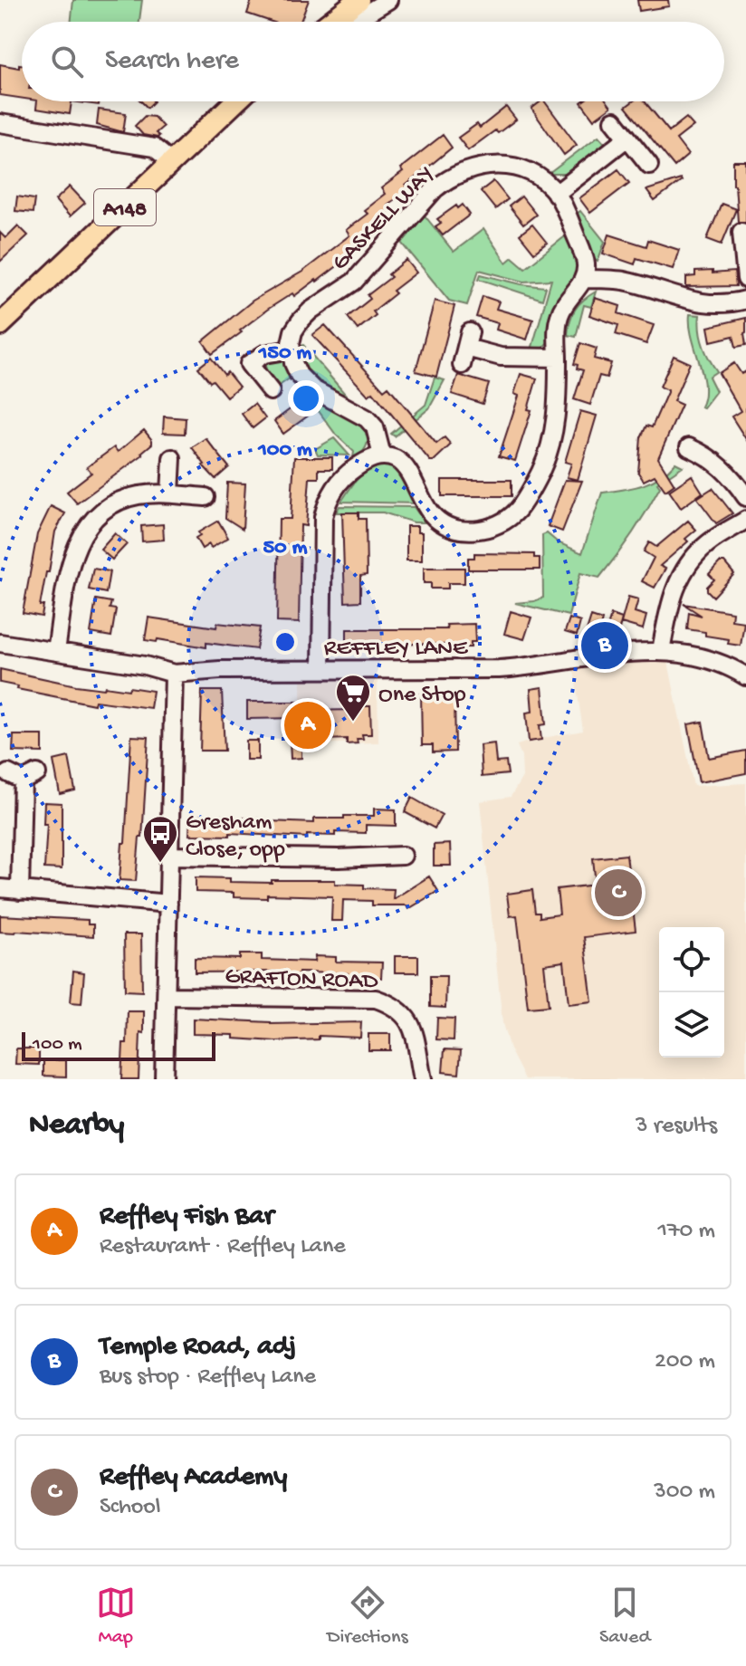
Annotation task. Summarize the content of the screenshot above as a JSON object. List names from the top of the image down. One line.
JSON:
{"streets":{"main road":["A148"],"street":["GASKELL WAY","REFFLEY LANE","GRAFTON ROAD"]},"places":{"supermarket":["One Stop"],"bus stop":["Gresham Close, opp"]},"scale_bar":"100 m","page":{"search":"Search here","pins":["B","A","C"],"scale":"100 m","heading":["Nearby","3 results"],"list":[{"mark":"A","name":"Reffley Fish Bar","note":"Restaurant · Reffley Lane","value":"170 m"},{"mark":"B","name":"Temple Road, adj","note":"Bus stop · Reffley Lane","value":"200 m"},{"mark":"C","name":"Reffley Academy","note":"School","value":"300 m"}],"nav":["Map","Directions","Saved"]},"rings":["150 m","100 m","50 m"]}
